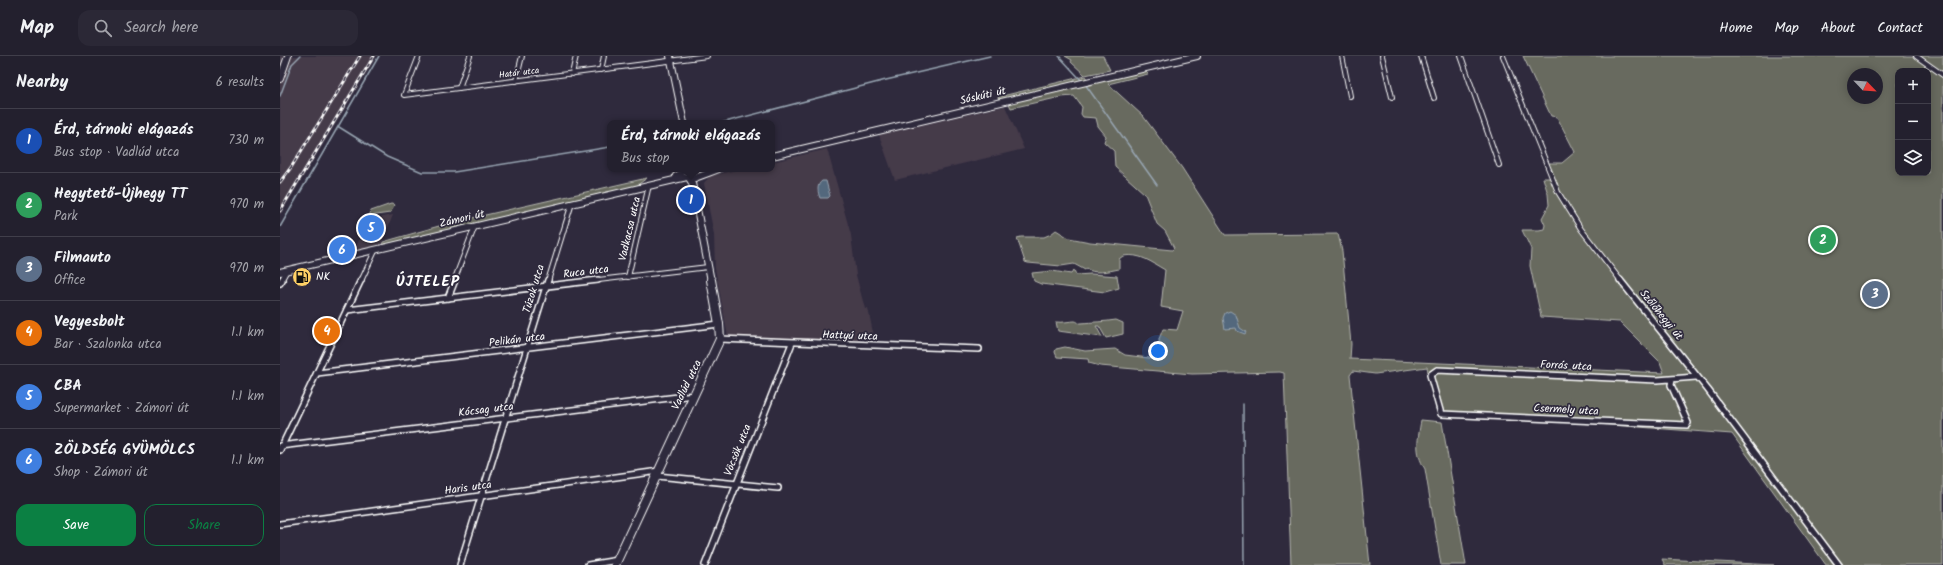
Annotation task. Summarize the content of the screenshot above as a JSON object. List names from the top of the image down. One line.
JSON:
{"streets":{"main road":["Sóskúti út","Zámori út","Vadlúd utca"],"street":["Határ utca","Vadkacsa utca","Ruca utca","Túzok utca","Szőlőhegyi út","Hattyú utca","Pelikán utca","Forrás utca","Kócsag utca","Csermely utca","Vöcsök utca","Haris utca"]},"crossings":[["Zámori út","Vadkacsa utca"],["Zámori út","Túzok utca"],["Zámori út","Vadlúd utca"],["Vadkacsa utca","Ruca utca"],["Ruca utca","Túzok utca"],["Ruca utca","Vadlúd utca"],["Túzok utca","Pelikán utca"],["Túzok utca","Kócsag utca"],["Túzok utca","Haris utca"],["Szőlőhegyi út","Forrás utca"],["Hattyú utca","Vadlúd utca"],["Hattyú utca","Vöcsök utca"],["Pelikán utca","Vadlúd utca"],["Forrás utca","Csermely utca"],["Vadlúd utca","Kócsag utca"],["Vadlúd utca","Haris utca"],["Vöcsök utca","Haris utca"]],"districts":["ÚJTELEP"],"places":{"fuel station":["NK"]},"north":"bottom right","page":{"header":"Map","search":"Search here","nav":["Home","Map","About","Contact"],"heading":["Nearby","6 results"],"map_buttons":["+","−"],"list":[{"mark":"1","name":"Érd, tárnoki elágazás","note":"Bus stop · Vadlúd utca","value":"730 m"},{"mark":"2","name":"Hegytető-Újhegy TT","note":"Park","value":"970 m"},{"mark":"3","name":"Filmauto","note":"Office","value":"970 m"},{"mark":"4","name":"Vegyesbolt","note":"Bar · Szalonka utca","value":"1.1 km"},{"mark":"5","name":"CBA","note":"Supermarket · Zámori út","value":"1.1 km"},{"mark":"6","name":"ZÖLDSÉG GYÜMÖLCS","note":"Shop · Zámori út","value":"1.1 km"}],"popup":["Érd, tárnoki elágazás","Bus stop"],"pins":["1","5","2","6","3","4"],"buttons":["Save","Share"]}}
